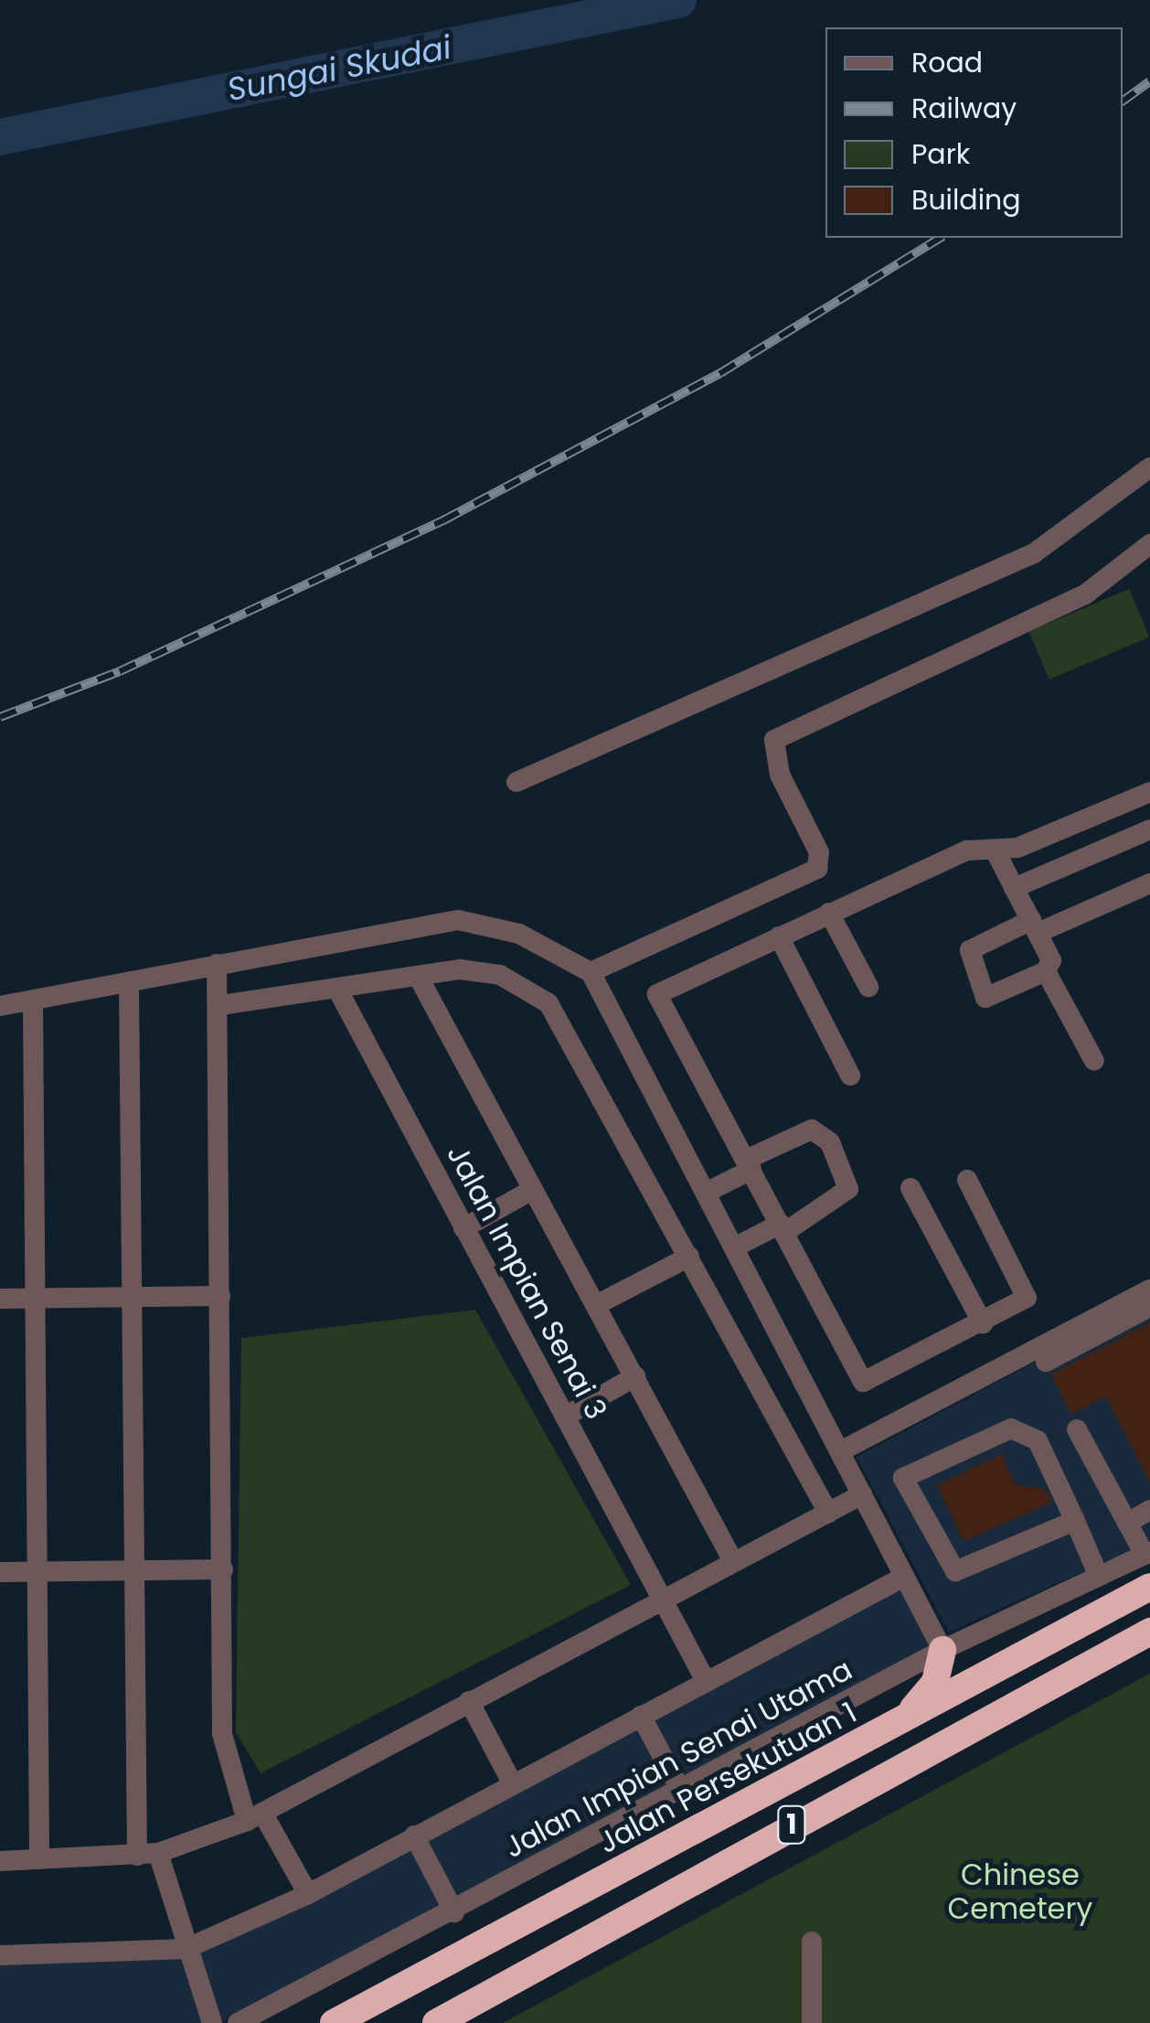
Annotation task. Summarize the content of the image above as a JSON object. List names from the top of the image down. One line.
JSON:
{"streets":{"highway":["Jalan Persekutuan 1","1"],"street":["Jalan Impian Senai 3","Jalan Impian Senai Utama"]},"water":["Sungai Skudai"],"parks":["Chinese Cemetery"],"legend":["Road","Railway","Park","Building"]}
